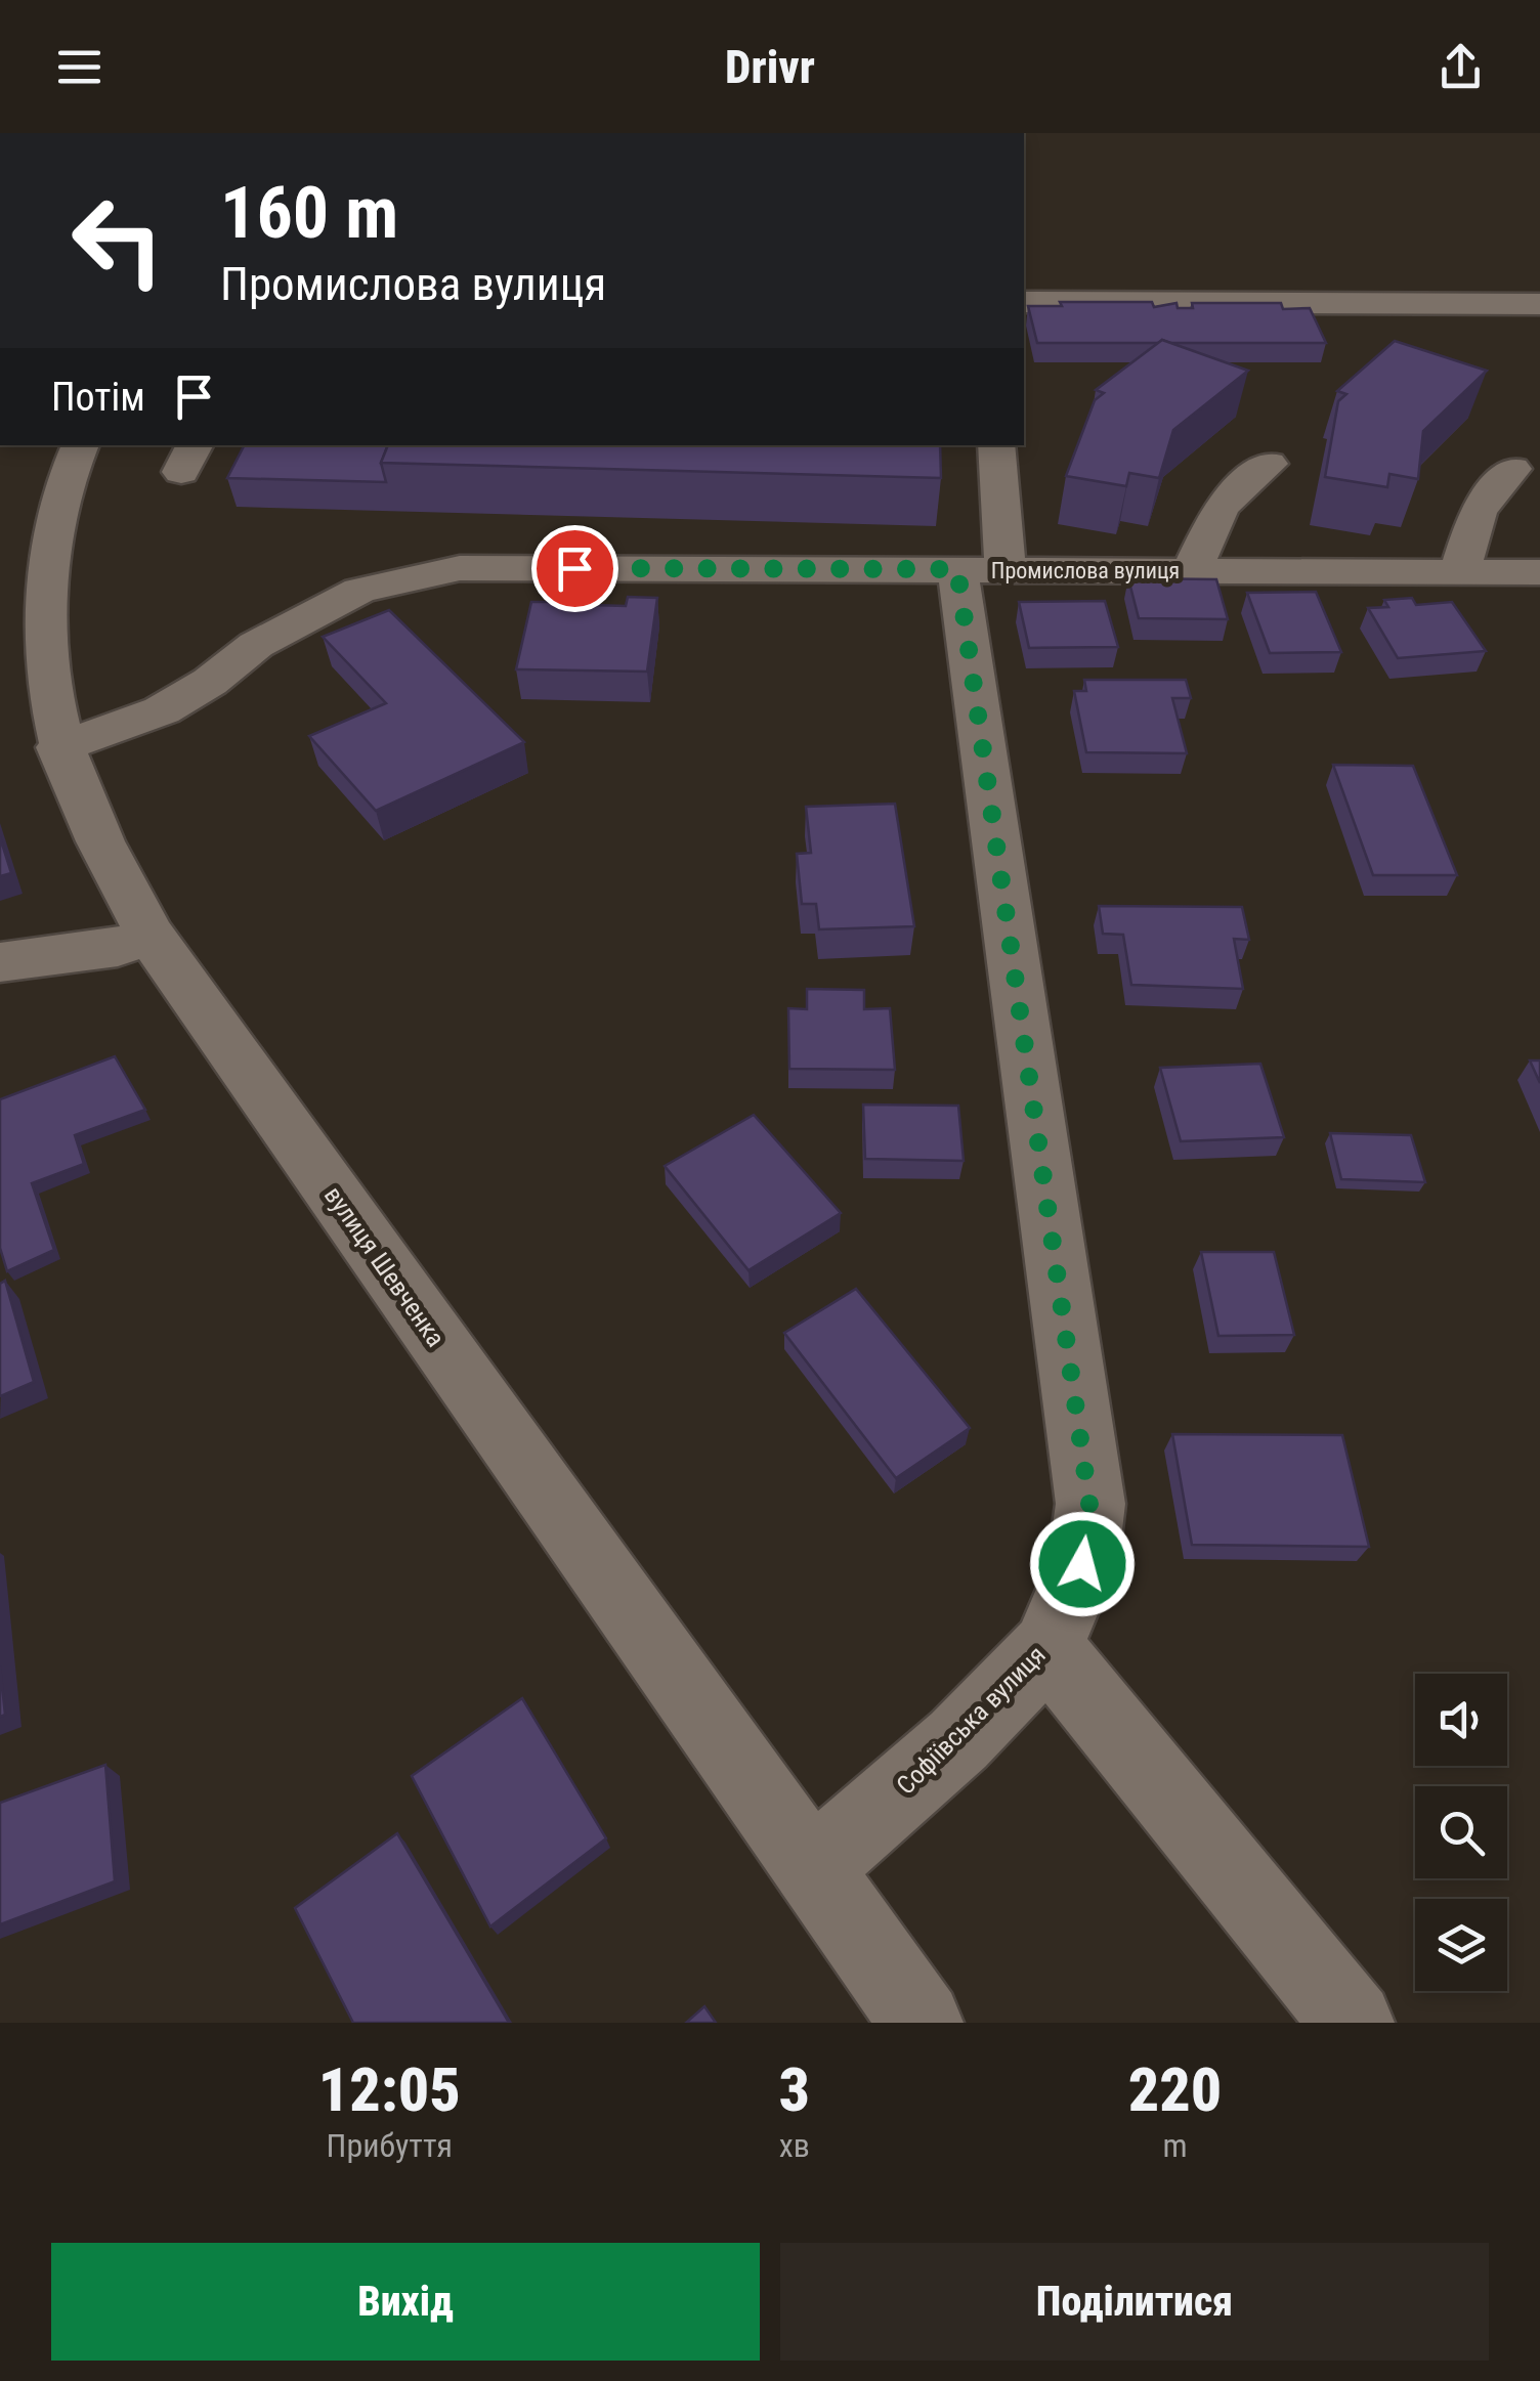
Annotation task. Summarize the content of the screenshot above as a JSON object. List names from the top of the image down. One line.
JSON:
{"streets":{"street":["Промислова вулиця","вулиця Шевченка","Софіївська вулиця"]},"crossings":[["Промислова вулиця","вулиця Шевченка"],["Промислова вулиця","Софіївська вулиця"],["вулиця Шевченка","Софіївська вулиця"]],"page":{"header":"Drivr","turn":["160 m","Промислова вулиця"],"then":"Потім","eta":["12:05","Прибуття","3","хв","220","m"],"buttons":["Вихід","Поділитися"]}}
